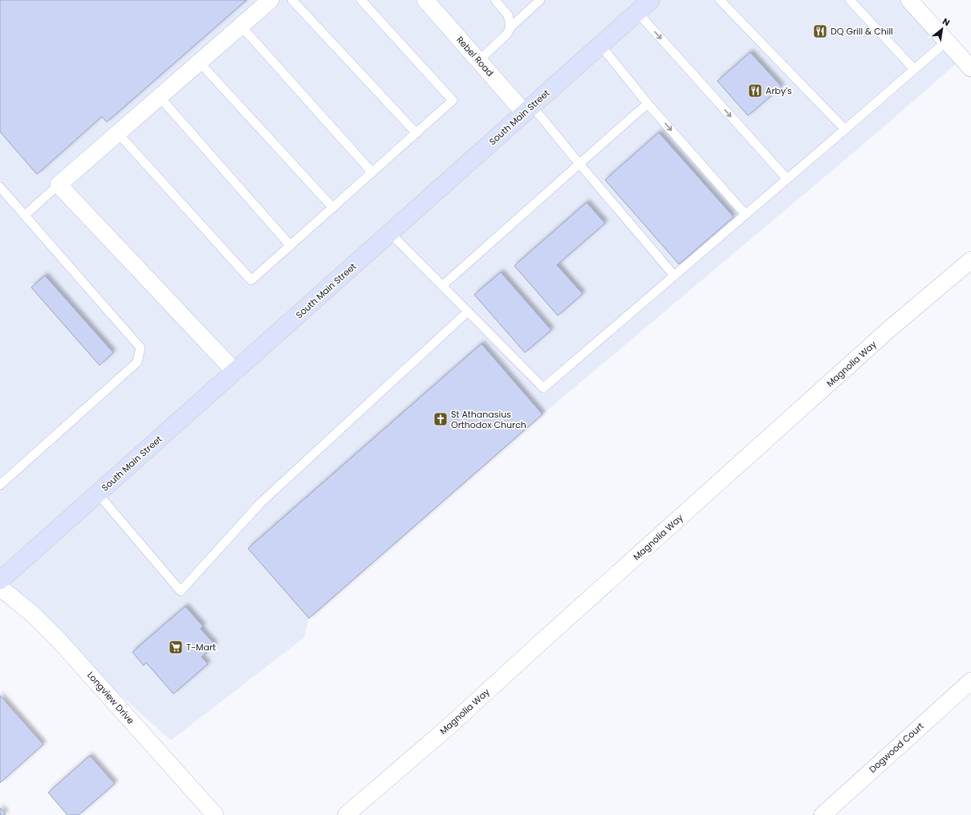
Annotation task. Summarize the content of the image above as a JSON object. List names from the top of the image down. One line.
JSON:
{"streets":{"main road":["South Main Street"],"street":["Rebel Road","Magnolia Way","Longview Drive","Dogwood Court"]},"crossings":[["Rebel Road","South Main Street"]],"places":{"restaurant":["DQ Grill & Chill","Arby's"],"church":["St Athanasius Orthodox Church"],"supermarket":["T-Mart"]},"north":"top right"}
